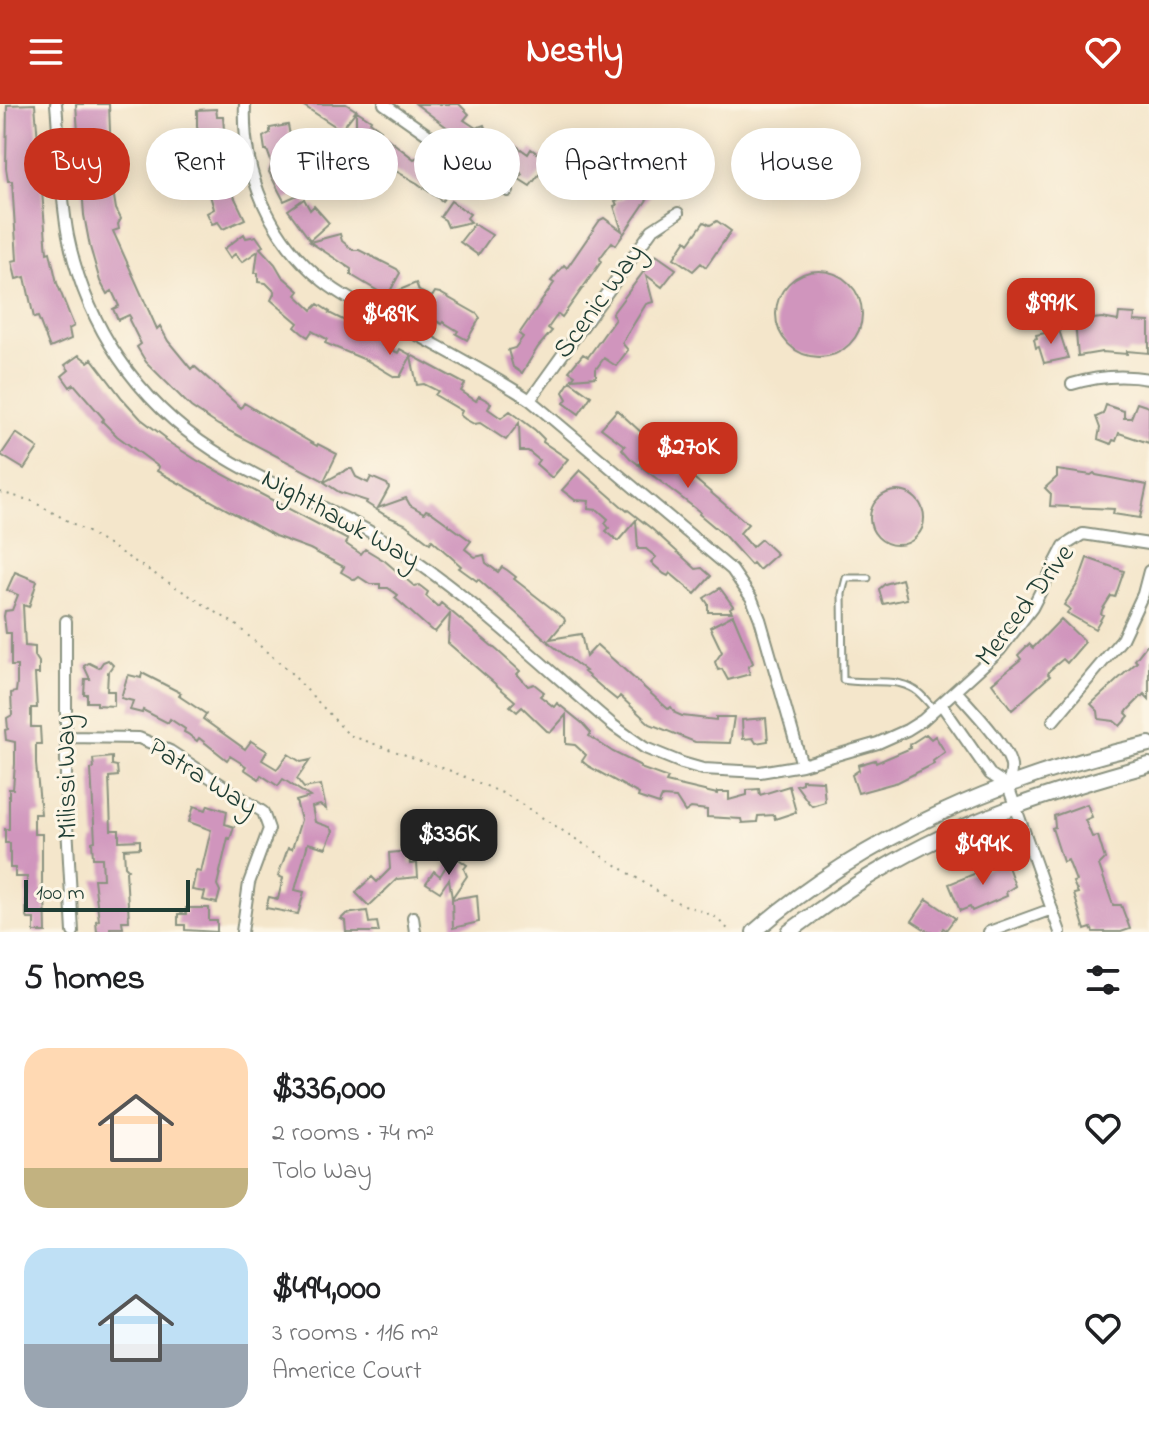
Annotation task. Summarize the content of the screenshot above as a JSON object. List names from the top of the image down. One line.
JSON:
{"streets":{"street":["Scenic Way","Nighthawk Way","Merced Drive","Milissi Way","Patra Way"]},"crossings":[["Nighthawk Way","Merced Drive"],["Milissi Way","Patra Way"]],"scale_bar":"100 m","page":{"header":"Nestly","chip":["Buy","Rent","Filters","New","Apartment","House"],"price":["$991K","$489K","$270K","$336K","$494K"],"scale":"100 m","heading":"5 homes","list":[{"name":"$336,000","note":"2 rooms · 74 m² · Tolo Way"},{"name":"$494,000","note":"3 rooms · 116 m² · Americe Court"}]}}
